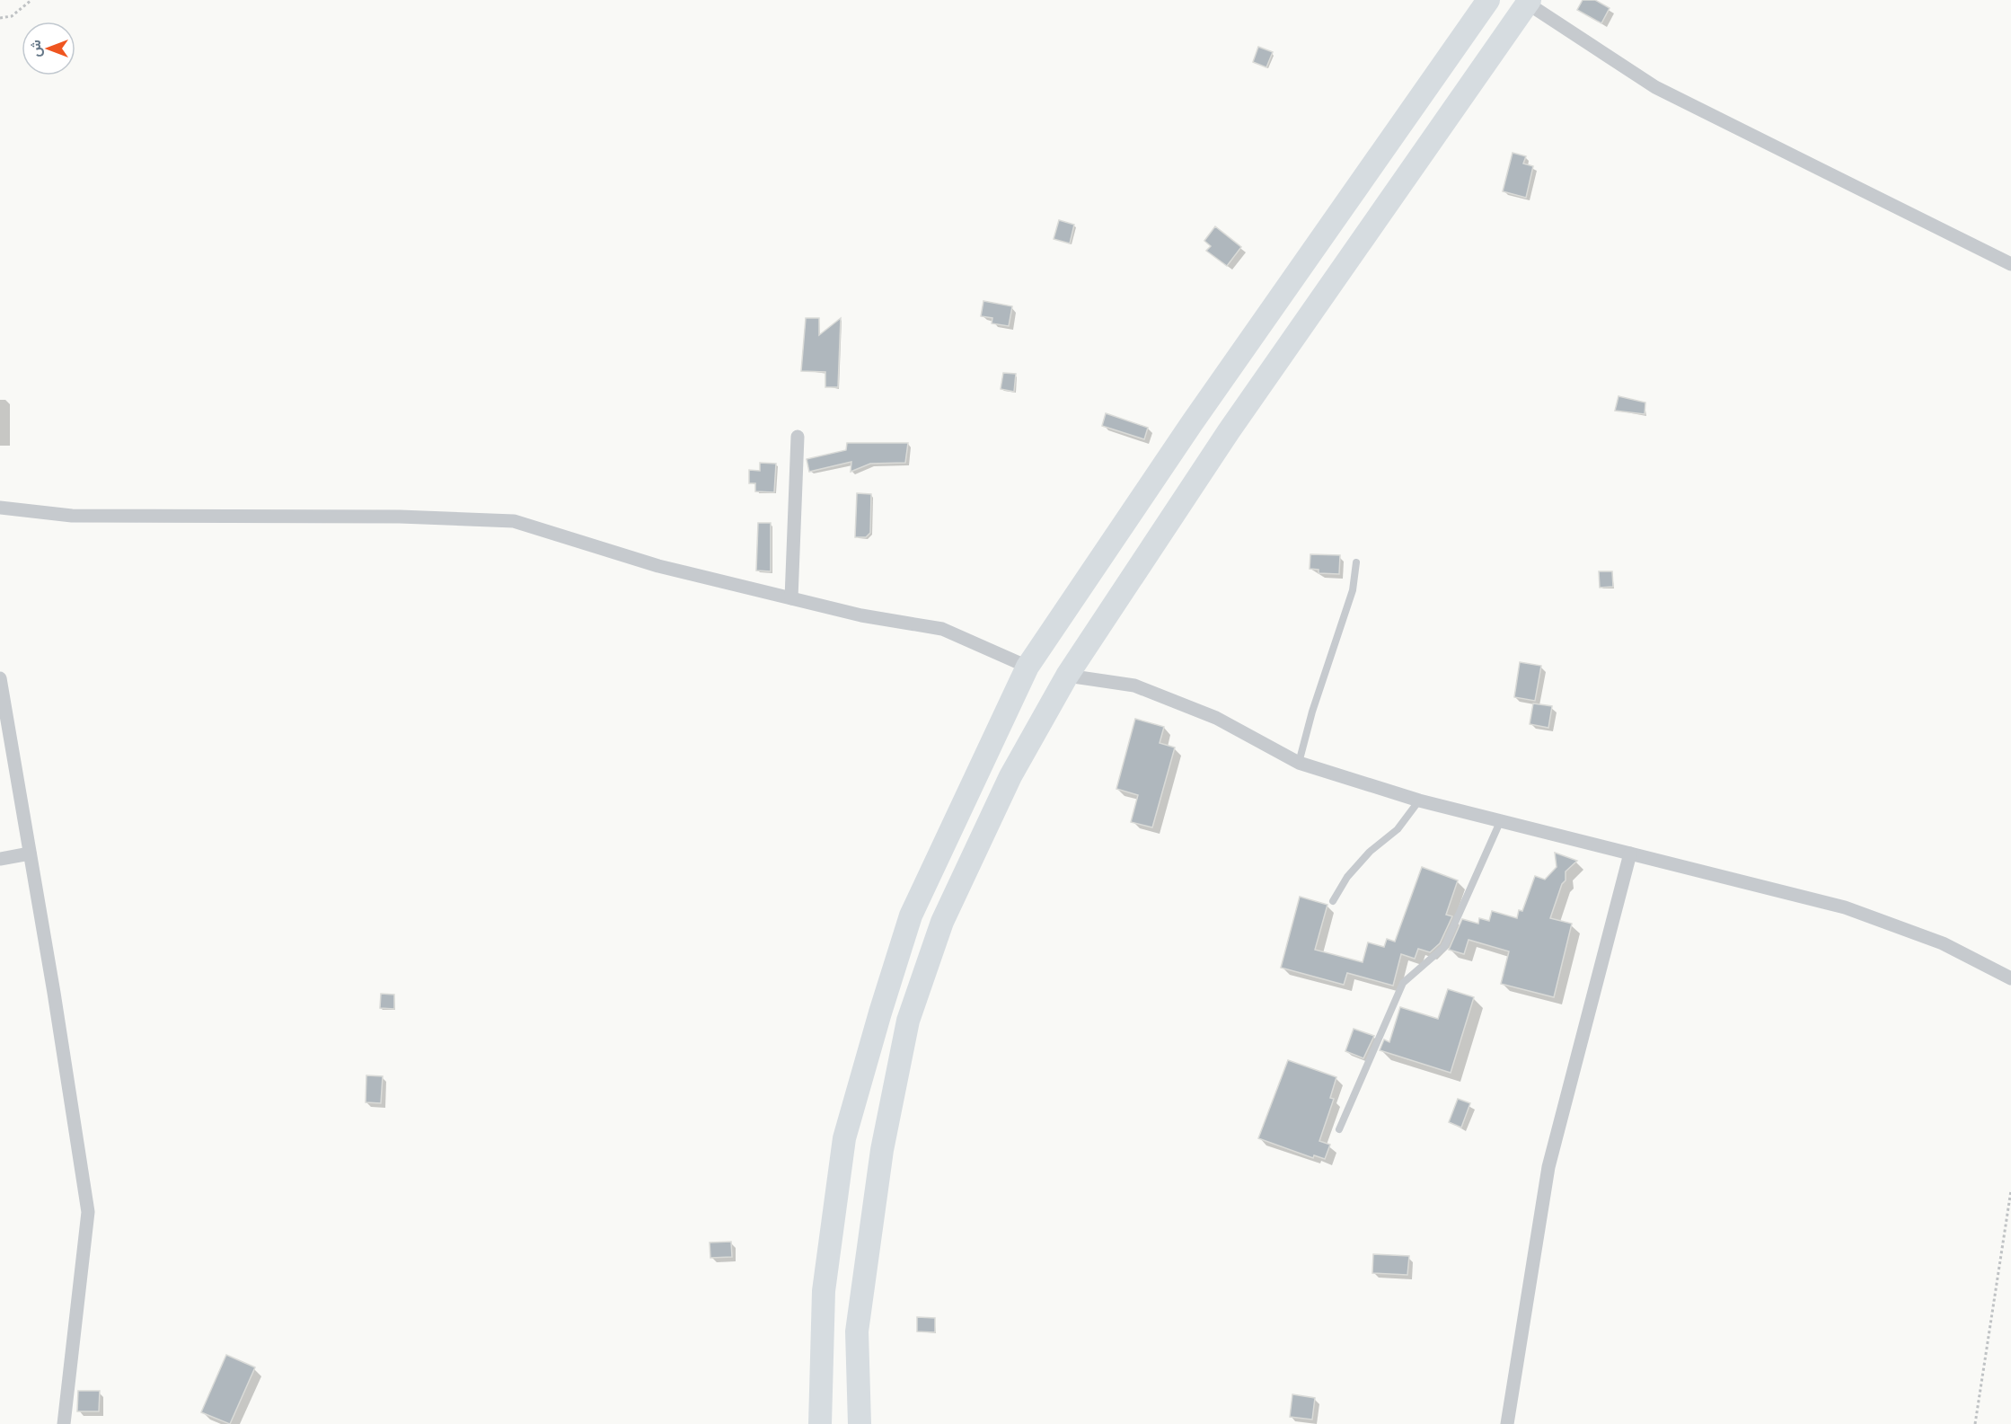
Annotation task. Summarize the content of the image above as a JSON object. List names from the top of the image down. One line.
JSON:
{"north":"left"}
